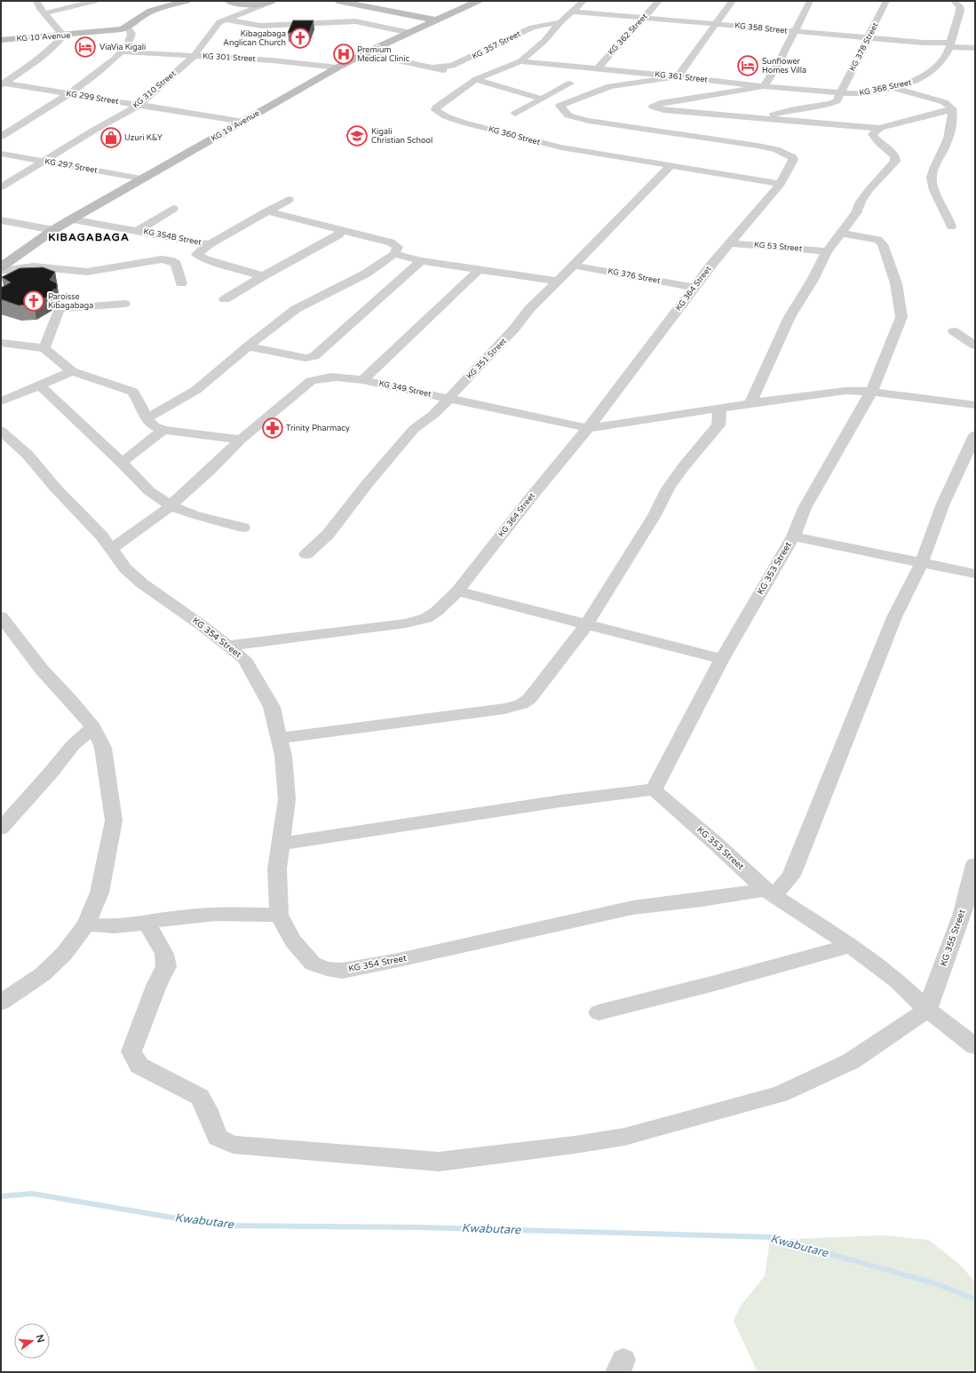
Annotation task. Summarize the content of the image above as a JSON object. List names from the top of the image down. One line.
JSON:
{"streets":{"main road":["KG 10 Avenue","KG 19 Avenue"],"street":["KG 358 Street","KG 362 Street","KG 357 Street","KG 378 Street","KG 301 Street","KG 361 Street","KG 368 Street","KG 310 Street","KG 299 Street","KG 360 Street","KG 297 Street","KG 354B Street","KG 53 Street","KG 376 Street","KG 364 Street","KG 351 Street","KG 349 Street","KG 353 Street","KG 354 Street","KG 355 Street"]},"crossings":[["KG 358 Street","KG 362 Street"],["KG 358 Street","KG 378 Street"],["KG 358 Street","KG 368 Street"],["KG 358 Street","KG 360 Street"],["KG 362 Street","KG 361 Street"],["KG 357 Street","KG 360 Street"],["KG 378 Street","KG 361 Street"],["KG 378 Street","KG 368 Street"],["KG 301 Street","KG 310 Street"],["KG 301 Street","KG 19 Avenue"],["KG 361 Street","KG 368 Street"],["KG 361 Street","KG 360 Street"],["KG 310 Street","KG 299 Street"],["KG 310 Street","KG 297 Street"],["KG 299 Street","KG 19 Avenue"],["KG 19 Avenue","KG 297 Street"],["KG 19 Avenue","KG 354B Street"],["KG 360 Street","KG 364 Street"],["KG 360 Street","KG 351 Street"],["KG 53 Street","KG 364 Street"],["KG 376 Street","KG 364 Street"],["KG 376 Street","KG 351 Street"],["KG 364 Street","KG 349 Street"],["KG 364 Street","KG 354 Street"],["KG 351 Street","KG 349 Street"],["KG 353 Street","KG 354 Street"],["KG 353 Street","KG 355 Street"]],"districts":["KIBAGABAGA"],"water":["Kwabutare"],"places":{"church":["Kibagabaga Anglican Church","Paroisse Kibagabaga"],"hotel":["ViaVia Kigali","Sunflower Homes Villa"],"hospital":["Premium Medical Clinic"],"school or university":["Kigali Christian School"],"shop":["Uzuri K&Y"],"pharmacy":["Trinity Pharmacy"]},"north":"right"}
